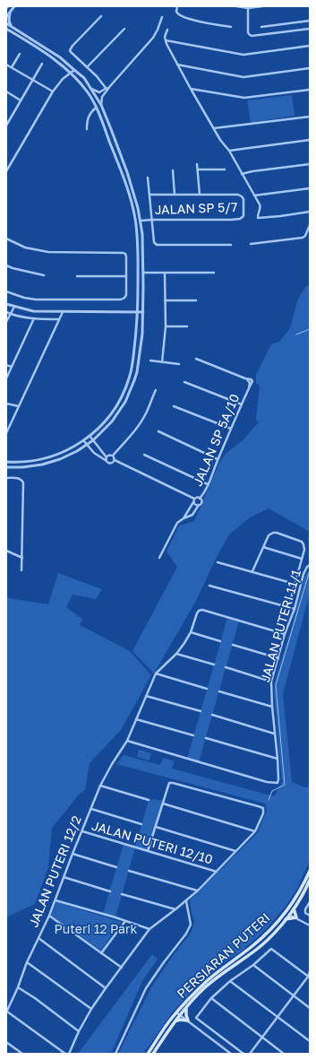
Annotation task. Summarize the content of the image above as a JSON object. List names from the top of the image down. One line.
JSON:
{"streets":{"main road":["PERSIARAN PUTERI"],"street":["JALAN SP 5/7","JALAN SP 5A/10","JALAN PUTERI 11/1","JALAN PUTERI 12/10","JALAN PUTERI 12/2"]},"crossings":[["JALAN PUTERI 11/1","JALAN PUTERI 12/2"],["JALAN PUTERI 12/10","JALAN PUTERI 12/2"]],"parks":["Puteri 12 Park"]}
